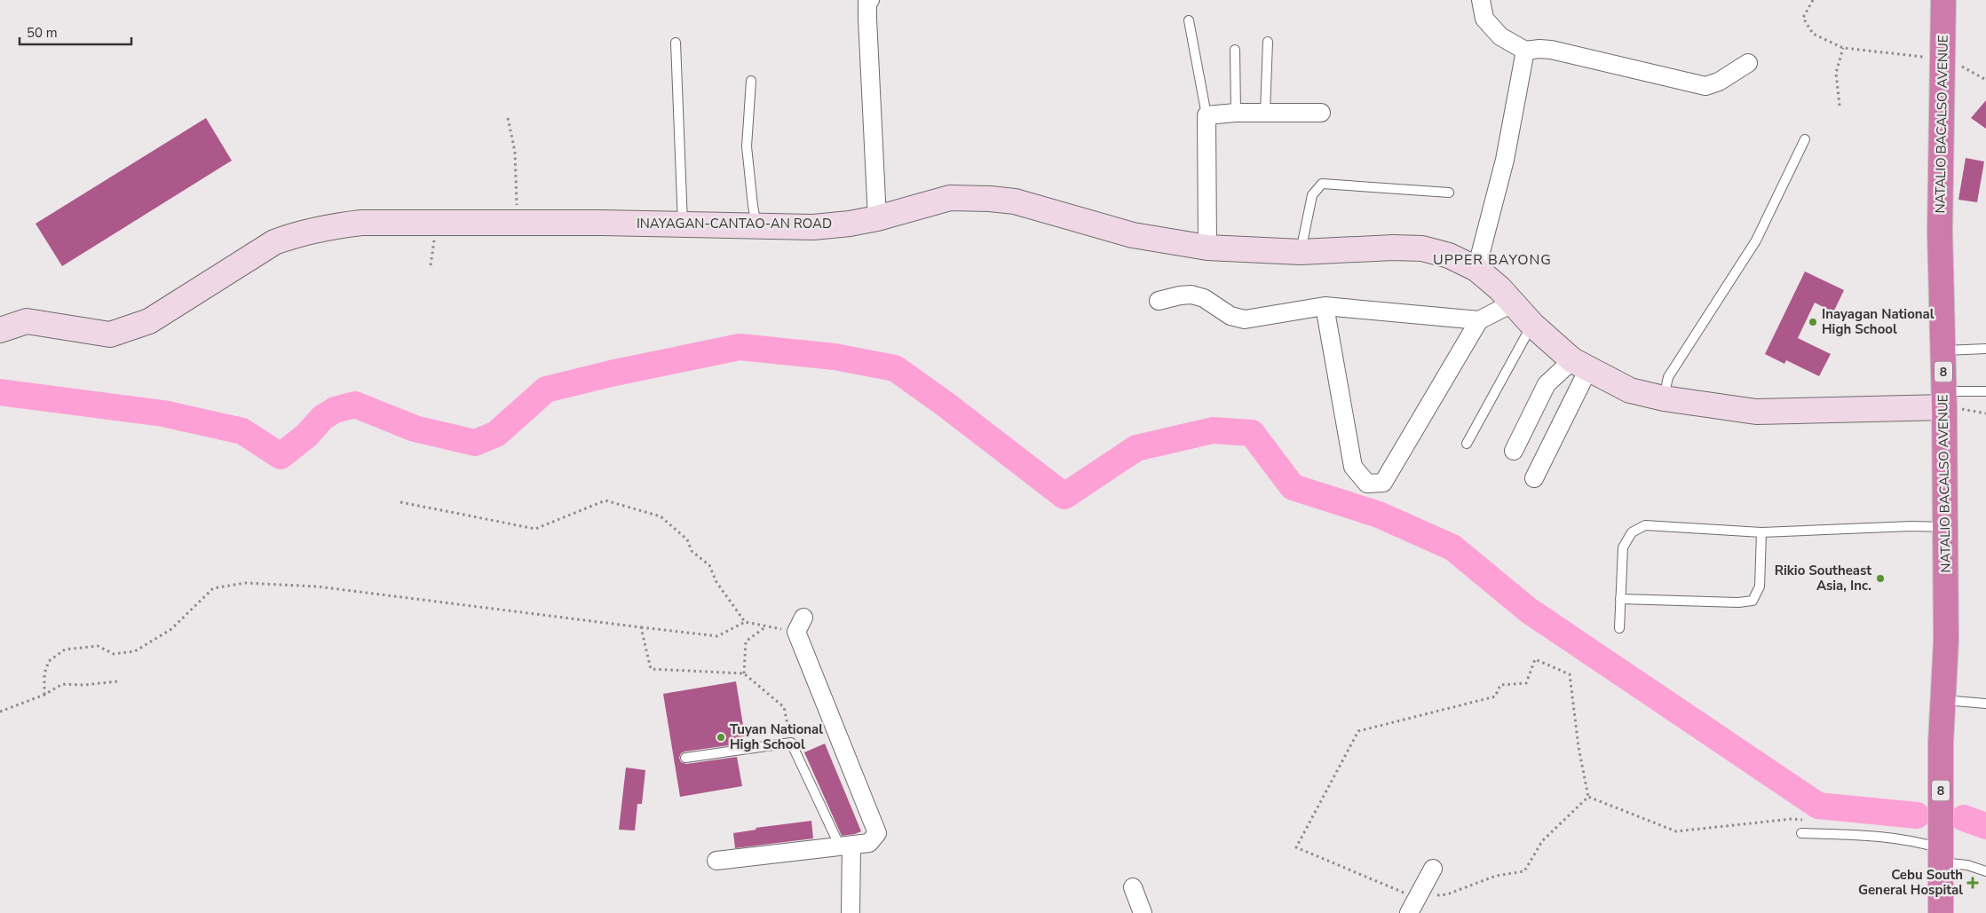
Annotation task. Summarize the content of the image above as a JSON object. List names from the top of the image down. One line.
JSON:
{"streets":{"highway":["NATALIO BACALSO AVENUE","8"],"street":["INAYAGAN-CANTAO-AN ROAD"]},"crossings":[["NATALIO BACALSO AVENUE","INAYAGAN-CANTAO-AN ROAD"]],"districts":["UPPER BAYONG"],"places":{"other":["Inayagan National High School","Rikio Southeast Asia, Inc.","Tuyan National High School"],"health":["Cebu South General Hospital"]},"scale_bar":"50 m"}
